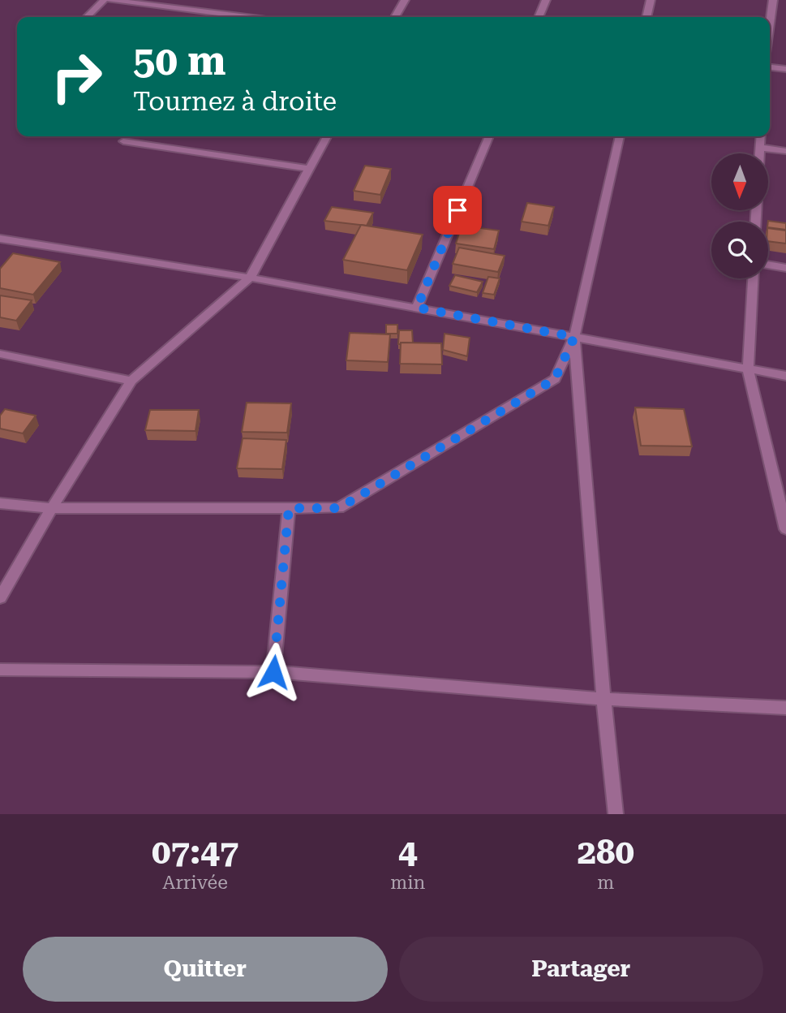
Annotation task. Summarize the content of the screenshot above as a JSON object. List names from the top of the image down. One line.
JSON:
{"north":"bottom","page":{"turn":["50 m","Tournez à droite"],"eta":["07:47","Arrivée","4","min","280","m"],"buttons":["Quitter","Partager"]}}
